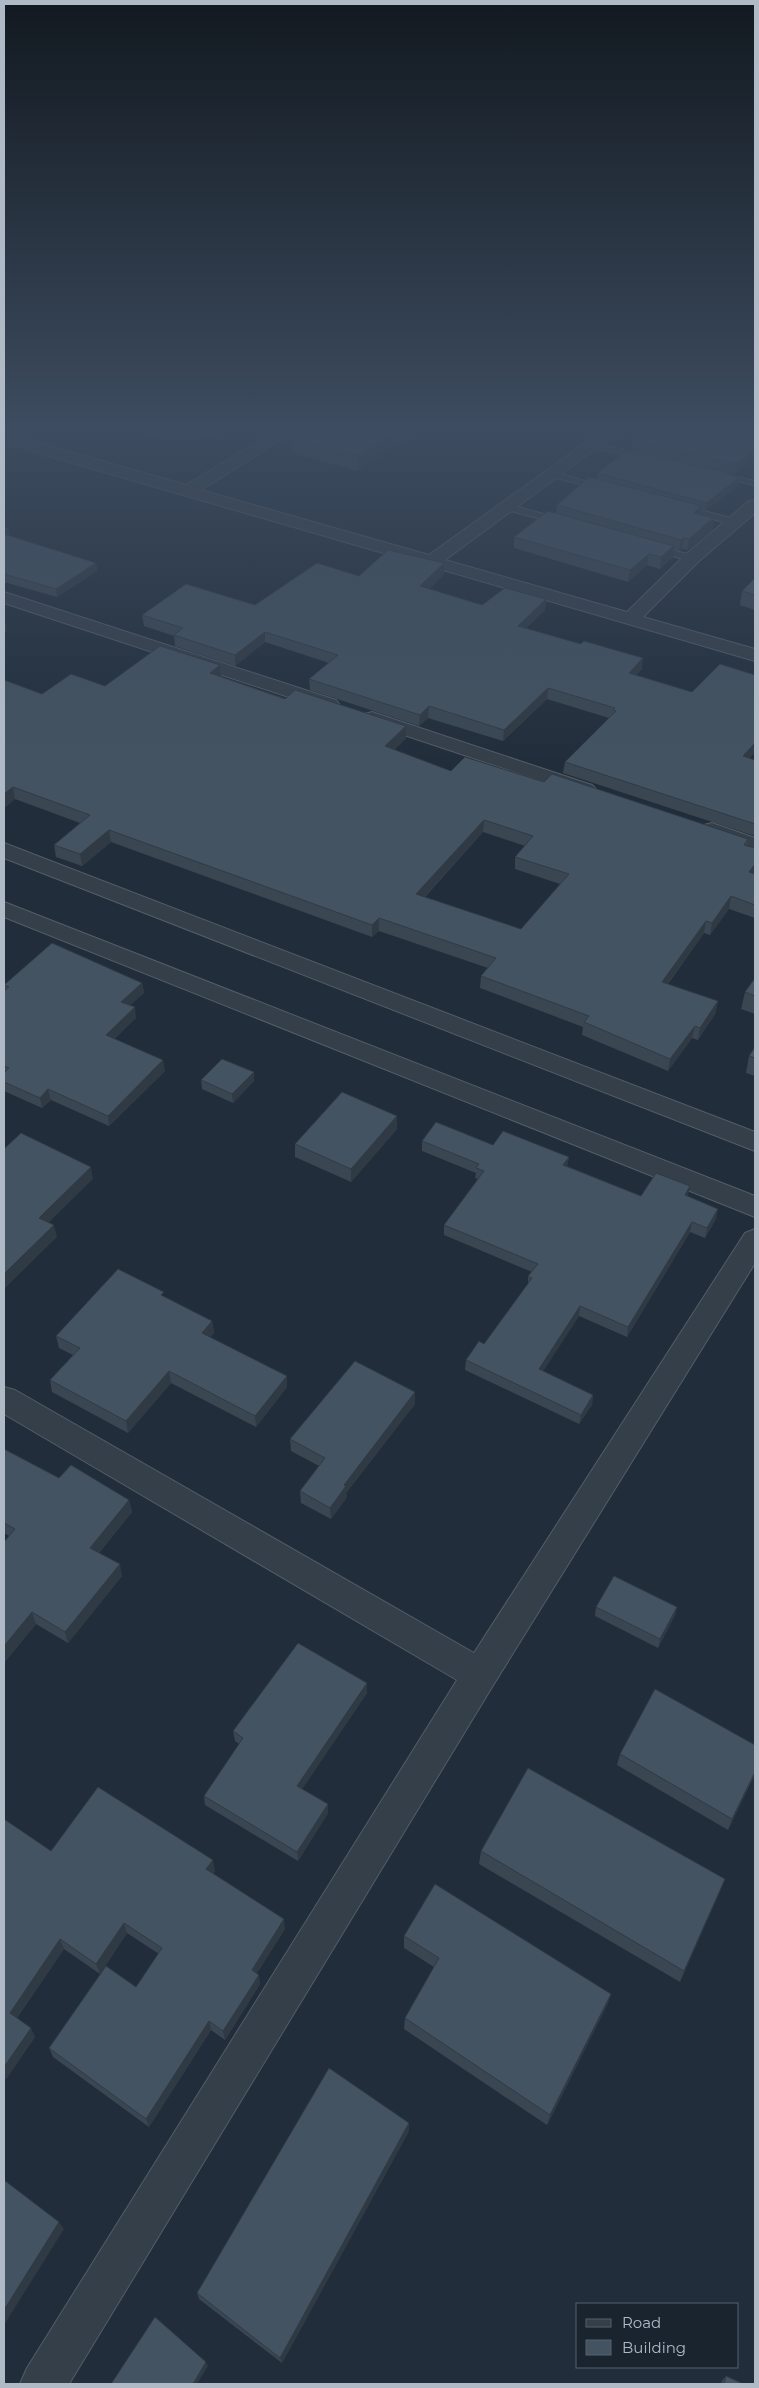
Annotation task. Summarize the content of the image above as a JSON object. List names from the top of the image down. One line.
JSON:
{"legend":["Road","Building"]}
